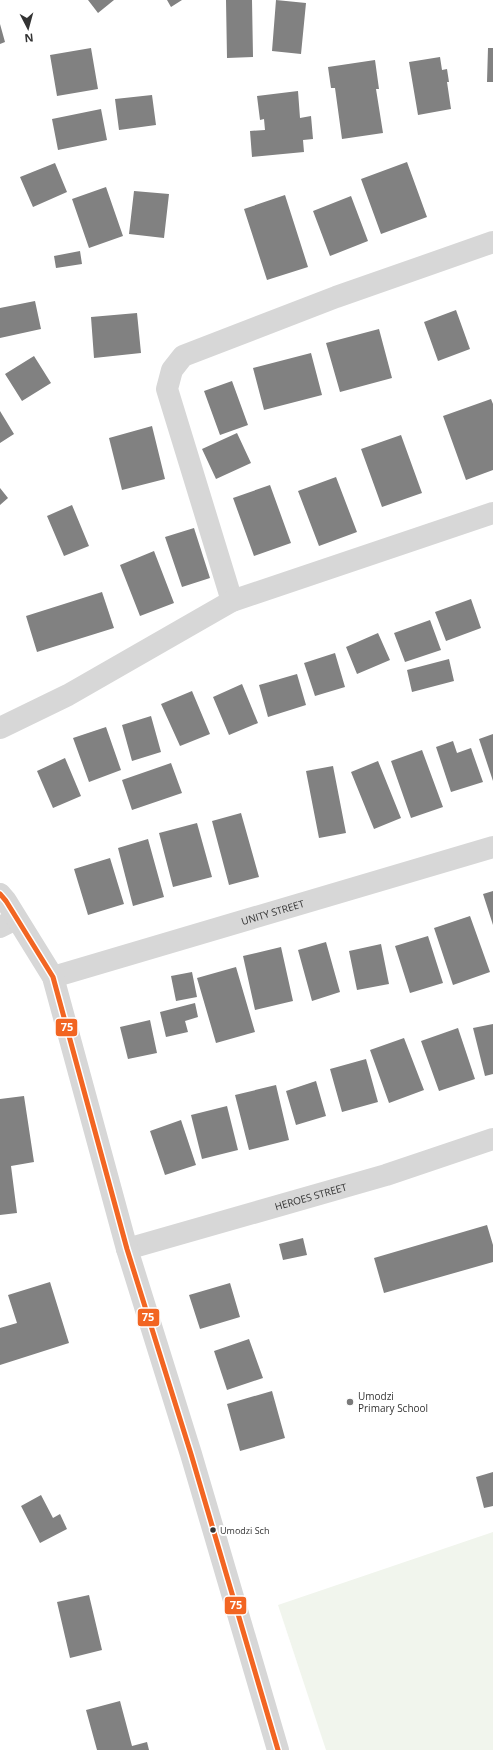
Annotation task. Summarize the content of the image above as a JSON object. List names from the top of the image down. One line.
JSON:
{"streets":{"street":["UNITY STREET","HEROES STREET"]},"places":["Umodzi Primary School","Umodzi Sch"],"lines":["transit line 75"],"north":"bottom"}
